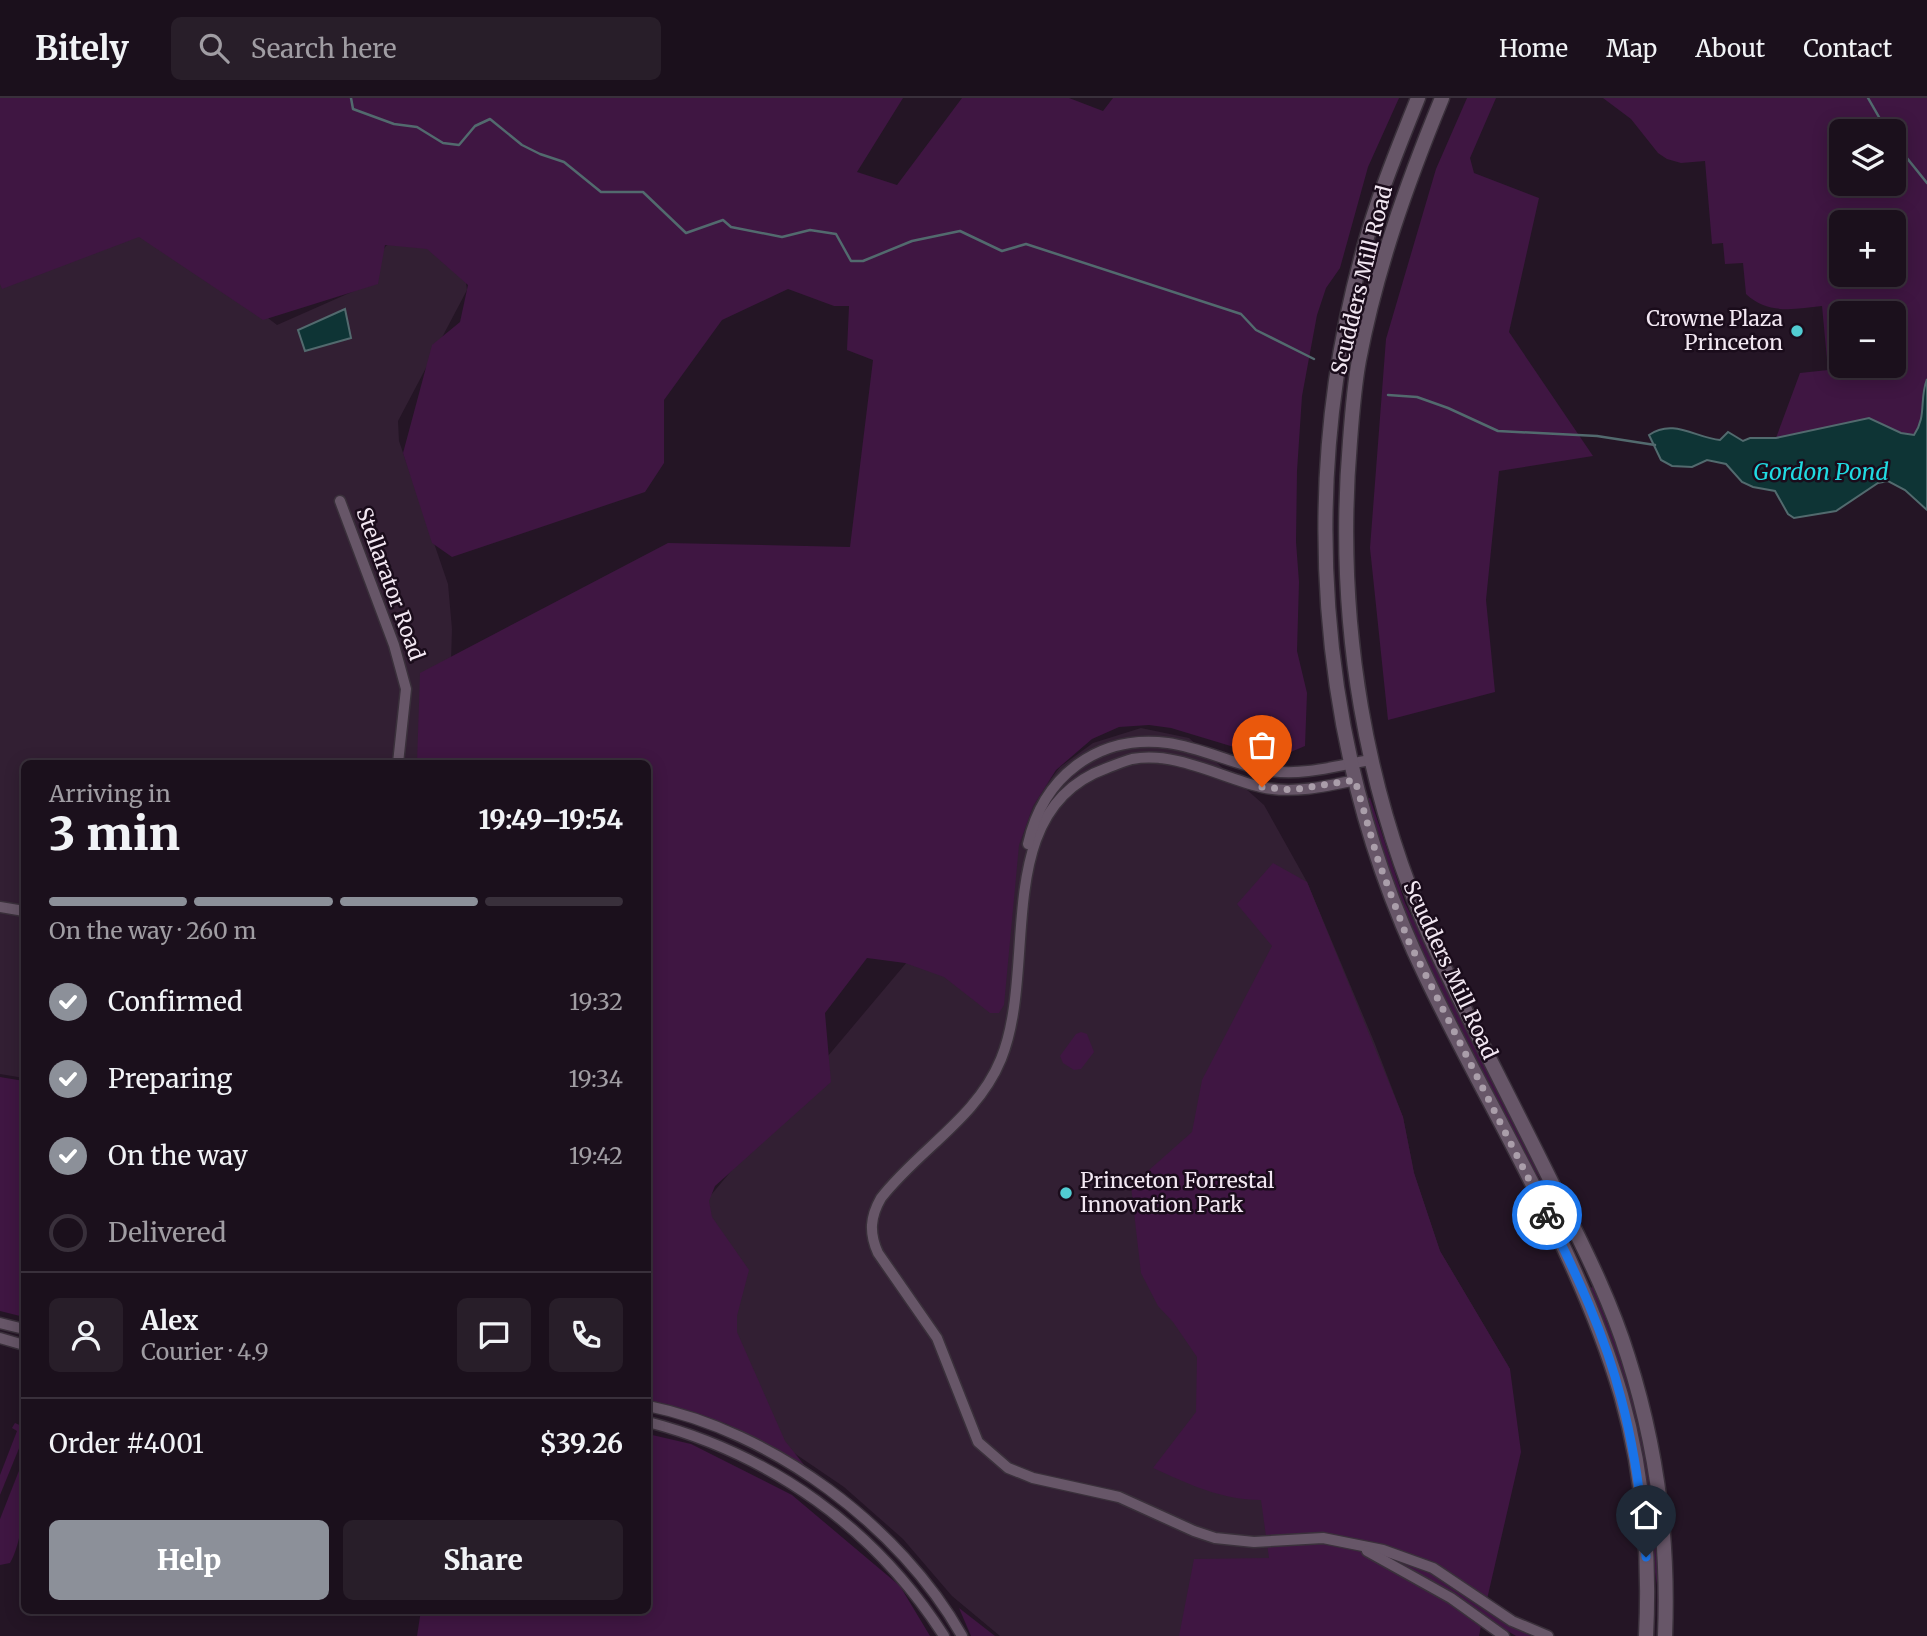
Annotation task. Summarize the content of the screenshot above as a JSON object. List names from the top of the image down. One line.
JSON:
{"streets":{"main road":["Scudders Mill Road"],"street":["Stellarator Road"]},"water":["Gordon Pond"],"places":["Crowne Plaza Princeton","Princeton Forrestal Innovation Park"],"page":{"header":"Bitely","search":"Search here","nav":["Home","Map","About","Contact"],"map_buttons":["+","−"],"heading":["3 min","Arriving in","19:49–19:54"],"panel":["Alex","Courier · 4.9","Order #4001","$39.26"],"bar":"On the way · 260 m","list":[["Confirmed","19:32"],["Preparing","19:34"],["On the way","19:42"],"Delivered"],"buttons":["Help","Share"]}}
